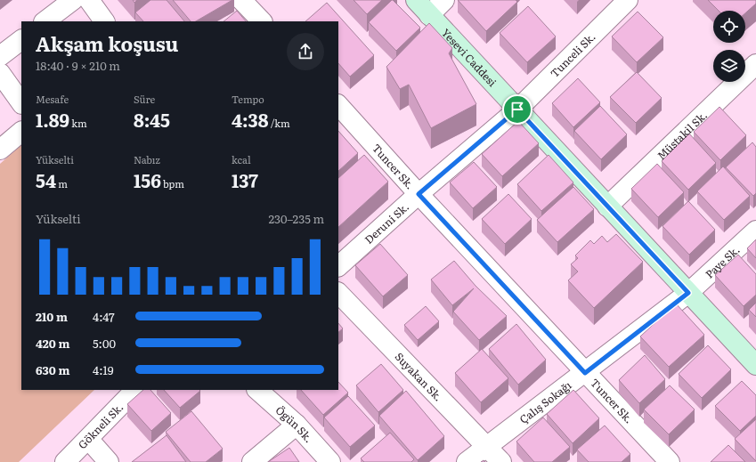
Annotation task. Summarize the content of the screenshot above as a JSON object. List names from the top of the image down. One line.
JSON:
{"streets":{"street":["Tunceli Sk.","Yesevi Caddesi","Müstakil Sk.","Tuncer Sk.","Deruni Sk.","Paye Sk.","Suyakan Sk.","Çalış Sokağı","Ögün Sk.","Gökneli Sk."]},"crossings":[["Tunceli Sk.","Yesevi Caddesi"],["Tunceli Sk.","Deruni Sk."],["Yesevi Caddesi","Müstakil Sk."],["Yesevi Caddesi","Deruni Sk."],["Yesevi Caddesi","Paye Sk."],["Yesevi Caddesi","Çalış Sokağı"],["Tuncer Sk.","Deruni Sk."],["Tuncer Sk.","Çalış Sokağı"],["Paye Sk.","Çalış Sokağı"],["Suyakan Sk.","Çalış Sokağı"]],"page":{"heading":["Akşam koşusu","18:40 · 9 × 210 m"],"stats":[["Mesafe","1.89 km"],["Süre","8:45"],["Tempo","4:38 /km"],["Yükselti","54 m"],["Nabız","156 bpm"],["kcal","137"]],"chart":["Yükselti","230–235 m"],"list":[{"name":"210 m","note":"4:47"},{"name":"420 m","note":"5:00"},{"name":"630 m","note":"4:19"}]}}
